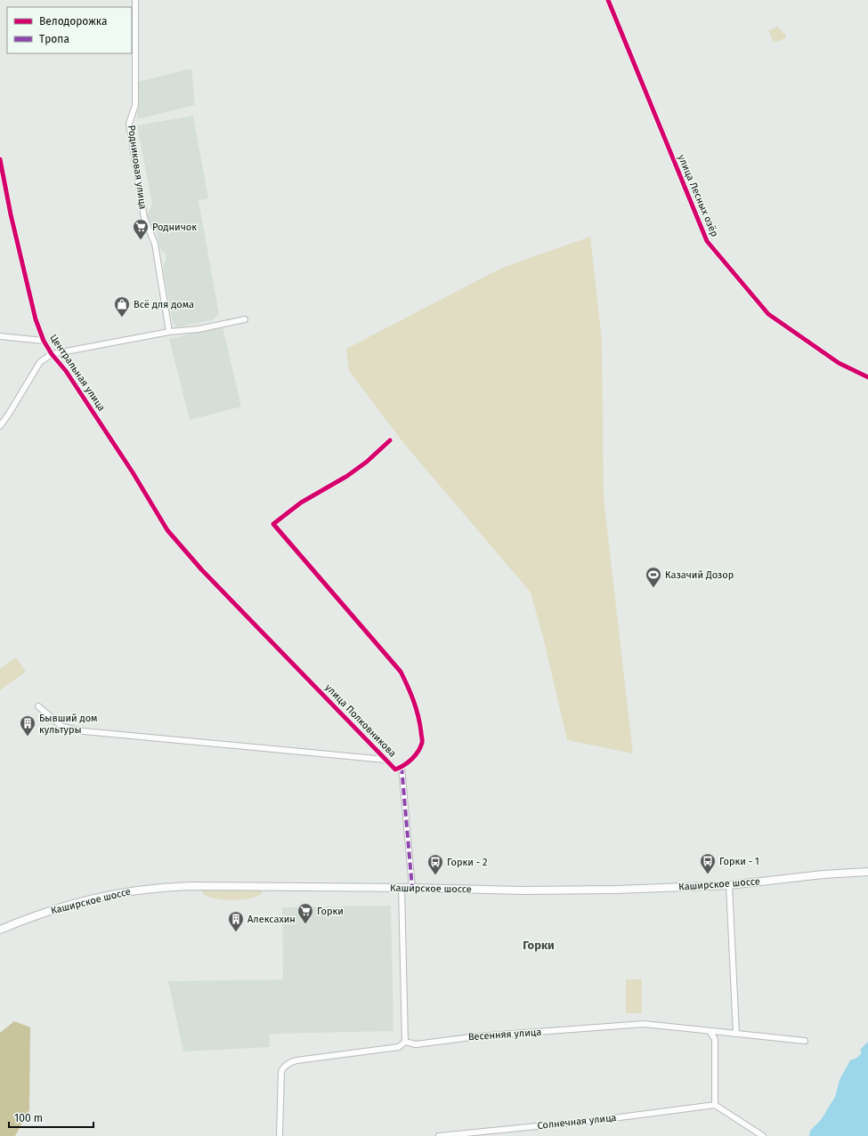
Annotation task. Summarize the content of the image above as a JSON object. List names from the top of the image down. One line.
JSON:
{"streets":{"main road":["Каширское шоссе"],"street":["Родниковая улица","улица Лесных озёр","Центральная улица","улица Полковникова","Весенняя улица","Солнечная улица"]},"crossings":[["Центральная улица","улица Полковникова"]],"districts":["Горки"],"places":{"supermarket":["Родничок","Горки"],"shop":["Всё для дома"],"sports":["Казачий Дозор"],"building":["Бывший дом культуры","Алексахин"],"bus stop":["Горки - 1","Горки - 2"]},"legend":["Велодорожка","Тропа"],"scale_bar":"100 m"}
